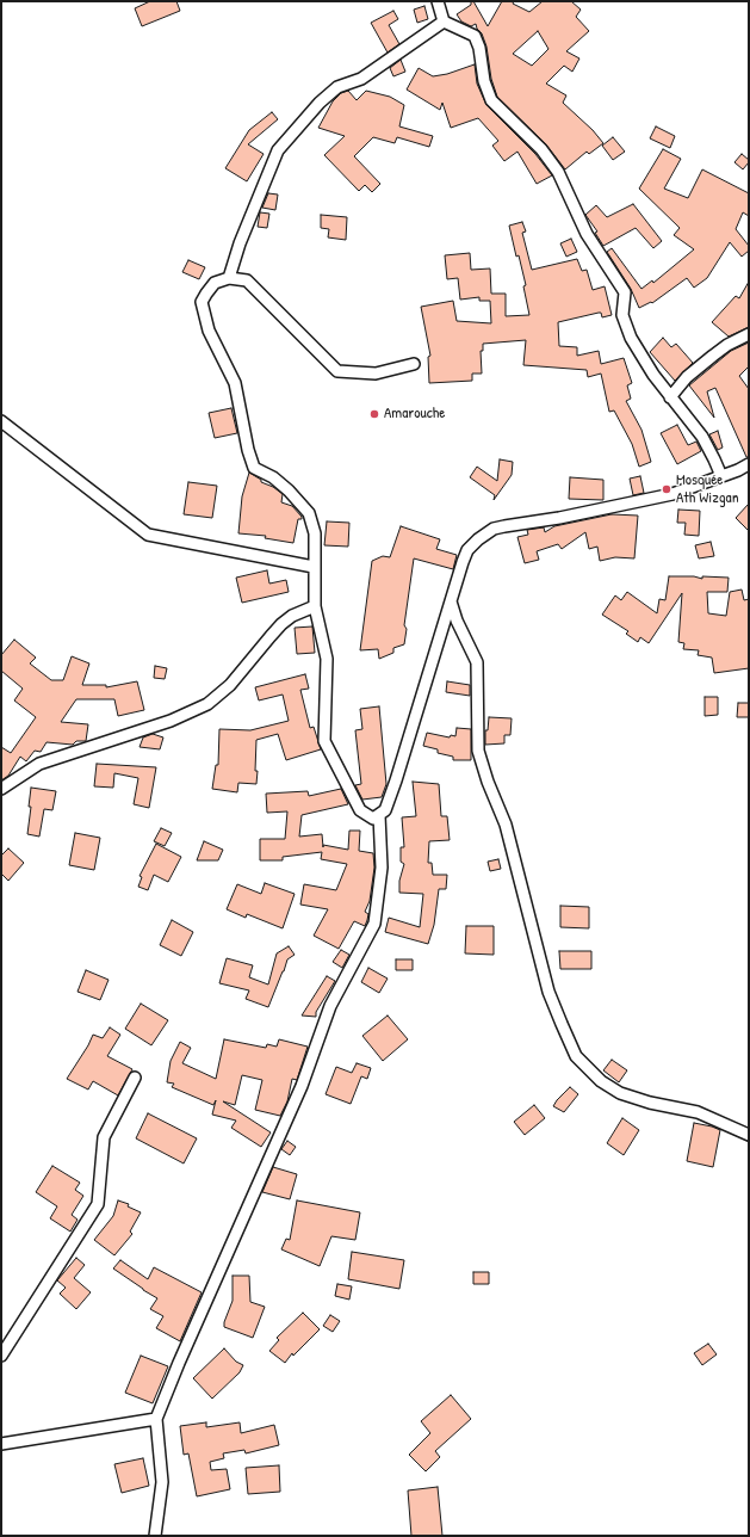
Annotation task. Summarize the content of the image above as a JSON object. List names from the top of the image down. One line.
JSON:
{"places":["Amarouche","Mosquée Ath Wizgan"]}
